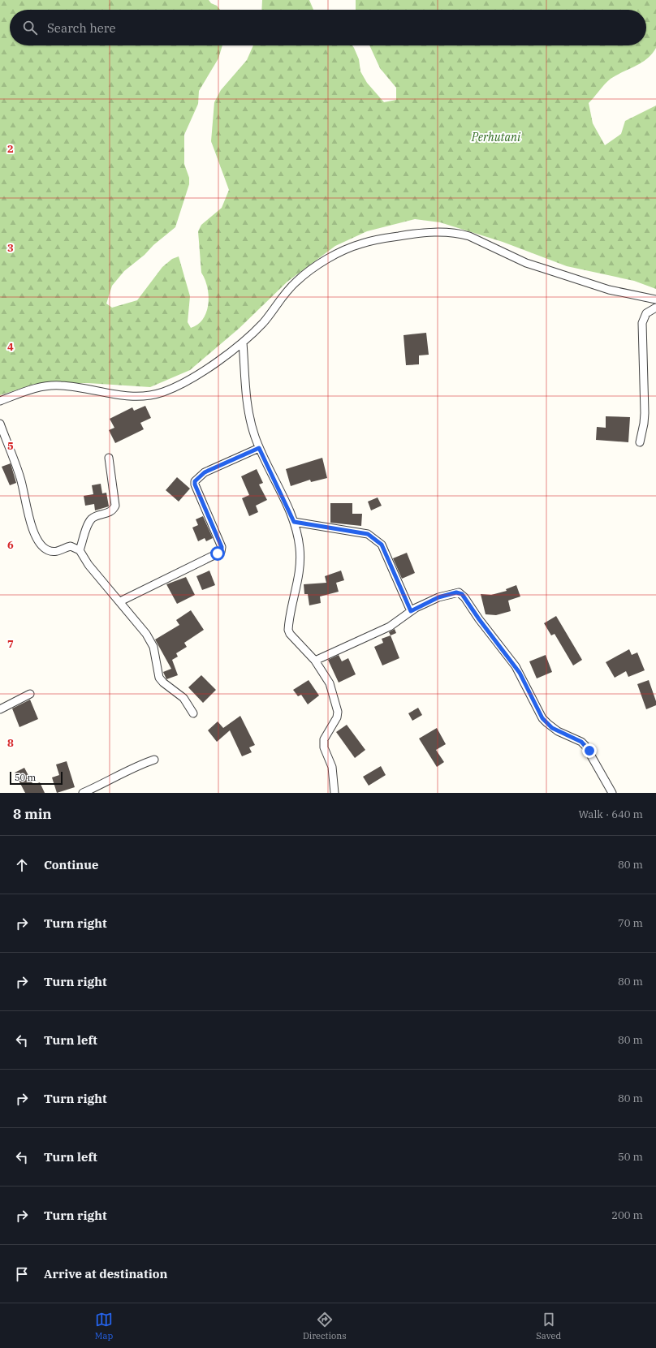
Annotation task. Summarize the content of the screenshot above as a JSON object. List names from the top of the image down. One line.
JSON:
{"parks":["Perhutani"],"scale_bar":"50 m","page":{"search":"Search here","scale":"50 m","heading":["8 min","Walk · 640 m"],"list":[["Continue","80 m"],["Turn right","70 m"],["Turn right","80 m"],["Turn left","80 m"],["Turn right","80 m"],["Turn left","50 m"],["Turn right","200 m"],"Arrive at destination"],"nav":["Map","Directions","Saved"]},"grid":{"rows":["2","3","4","5","6","7","8"]}}
